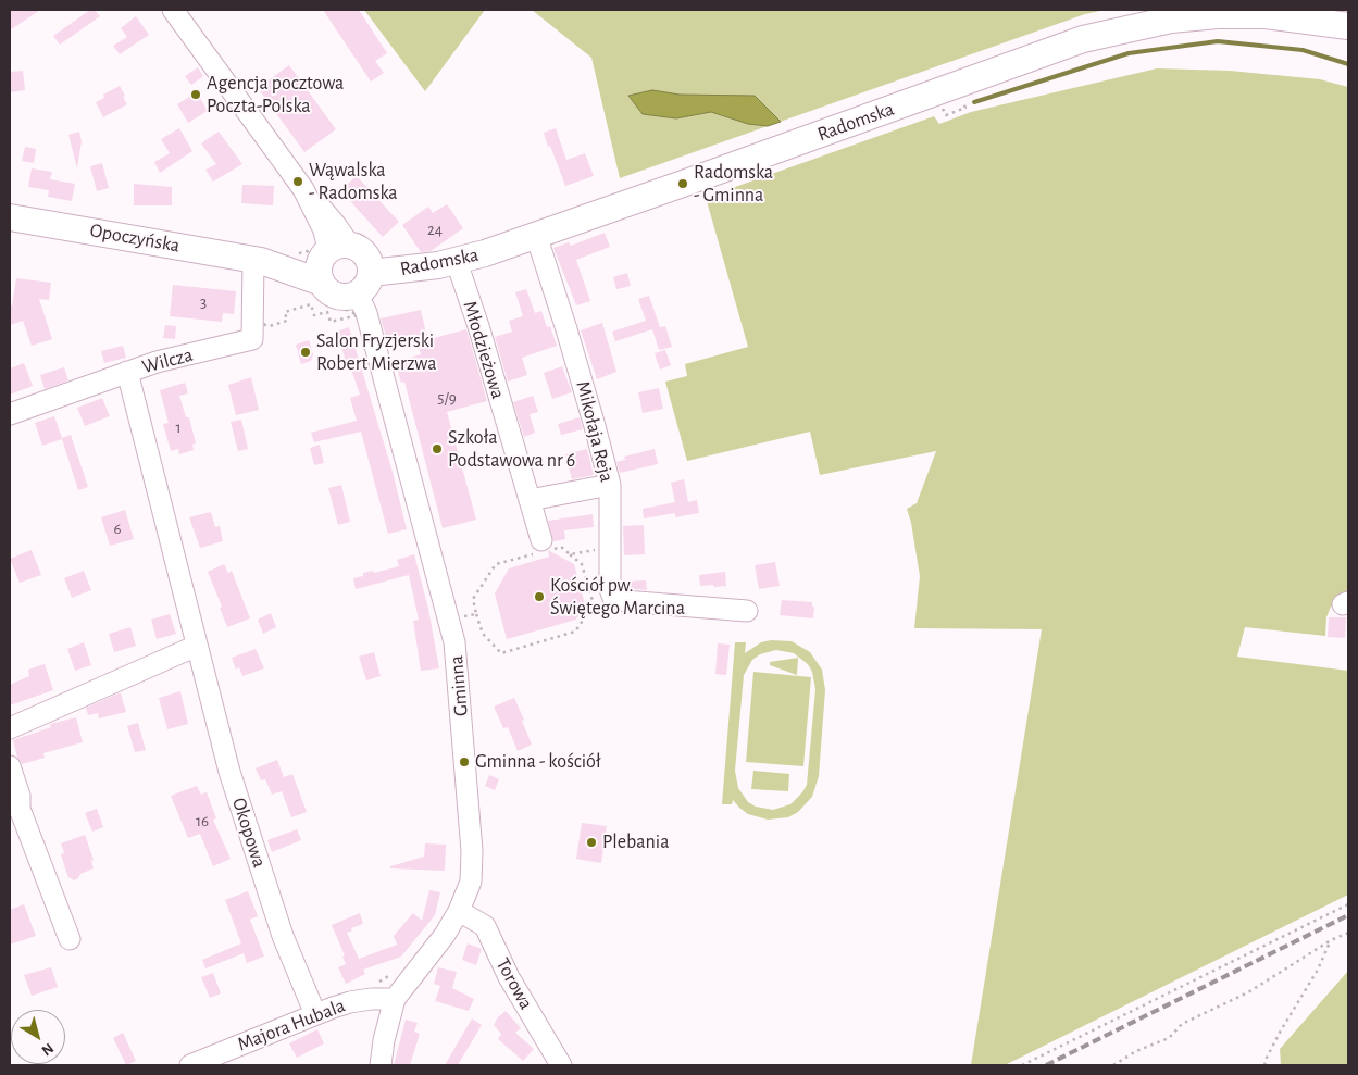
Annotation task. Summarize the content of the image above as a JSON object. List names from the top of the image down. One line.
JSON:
{"streets":{"main road":["Radomska","Opoczyńska"],"street":["Młodzieżowa","Wilcza","Mikołaja Reja","Gminna","Okopowa","Torowa","Majora Hubala"]},"crossings":[["Radomska","Młodzieżowa"],["Radomska","Mikołaja Reja"],["Opoczyńska","Wilcza"],["Opoczyńska","Gminna"],["Wilcza","Okopowa"],["Gminna","Torowa"],["Gminna","Majora Hubala"],["Okopowa","Majora Hubala"]],"places":["Agencja pocztowa Poczta-Polska","Wąwalska - Radomska","Radomska - Gminna","Salon Fryzjerski Robert Mierzwa","Szkoła Podstawowa nr 6","Kościół pw. Świętego Marcina","Gminna - kościół","Plebania"],"house_numbers":["24","3","5/9","1","6","16"],"north":"bottom right"}
